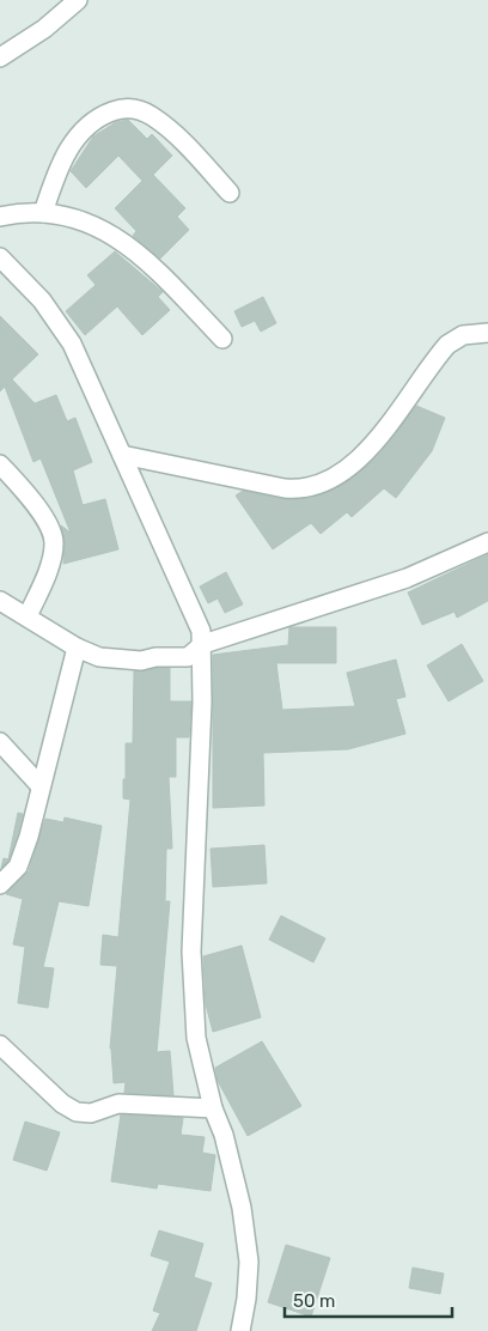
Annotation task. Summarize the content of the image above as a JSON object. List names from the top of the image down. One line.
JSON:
{"scale_bar":"50 m"}
